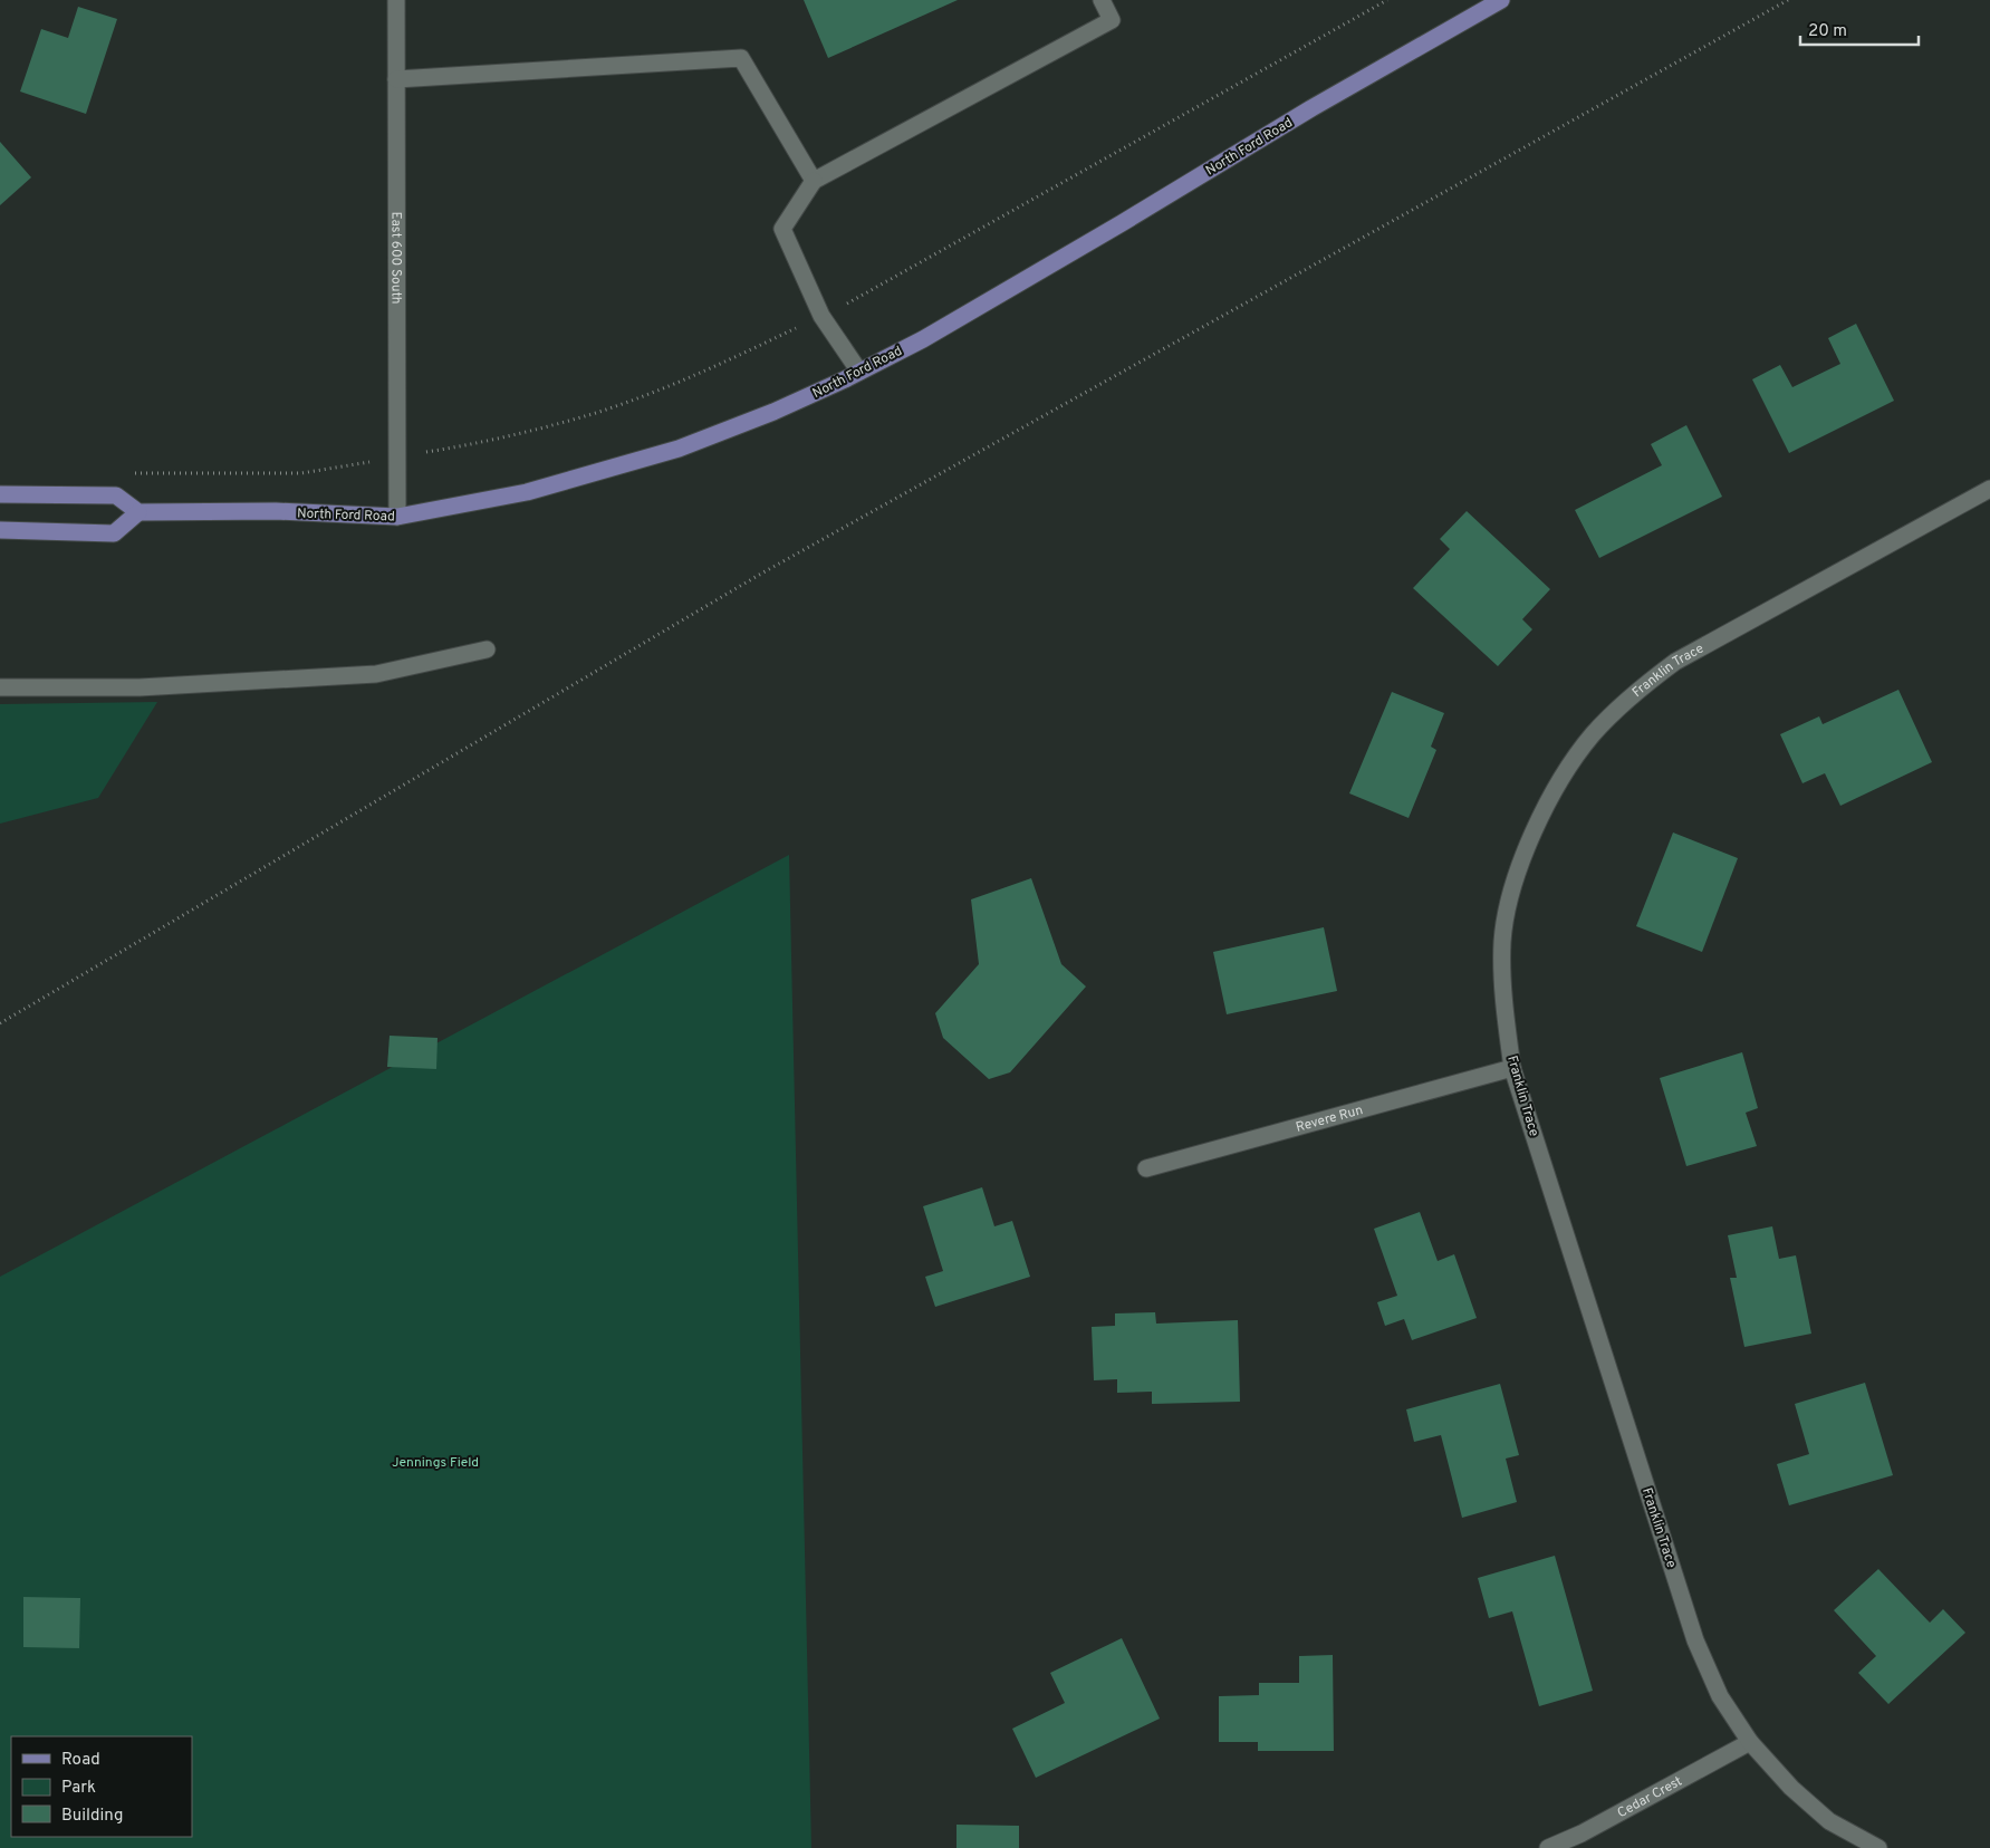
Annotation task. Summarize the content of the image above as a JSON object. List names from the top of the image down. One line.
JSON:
{"streets":{"main road":["North Ford Road"],"street":["East 600 South","Franklin Trace","Revere Run","Cedar Crest"]},"crossings":[["North Ford Road","East 600 South"],["Franklin Trace","Revere Run"],["Franklin Trace","Cedar Crest"]],"parks":["Jennings Field"],"legend":["Road","Park","Building"],"scale_bar":"20 m"}
